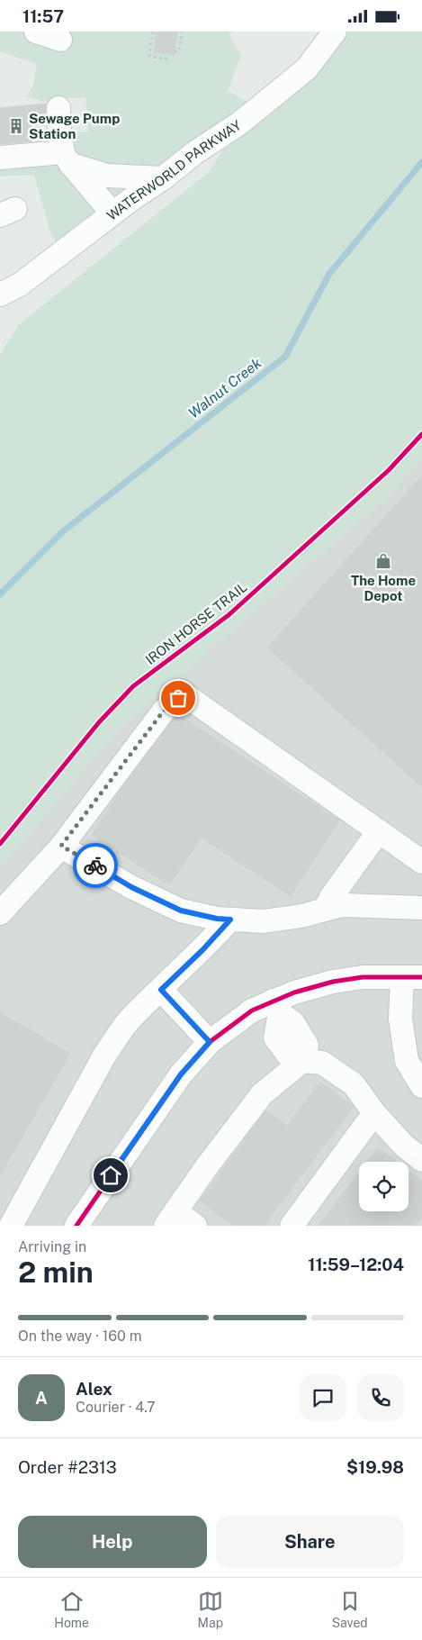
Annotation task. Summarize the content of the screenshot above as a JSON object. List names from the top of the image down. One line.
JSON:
{"streets":{"street":["WATERWORLD PARKWAY"],"cycle path":["IRON HORSE TRAIL"]},"water":["Walnut Creek"],"places":{"building":["Sewage Pump Station"],"shop":["The Home Depot"]},"page":{"status":"11:57","heading":["2 min","Arriving in","11:59–12:04"],"panel":["Alex","Courier · 4.7","Order #2313","$19.98"],"bar":"On the way · 160 m","round":"A","buttons":["Help","Share"],"tabs":["Home","Map","Saved"]}}
